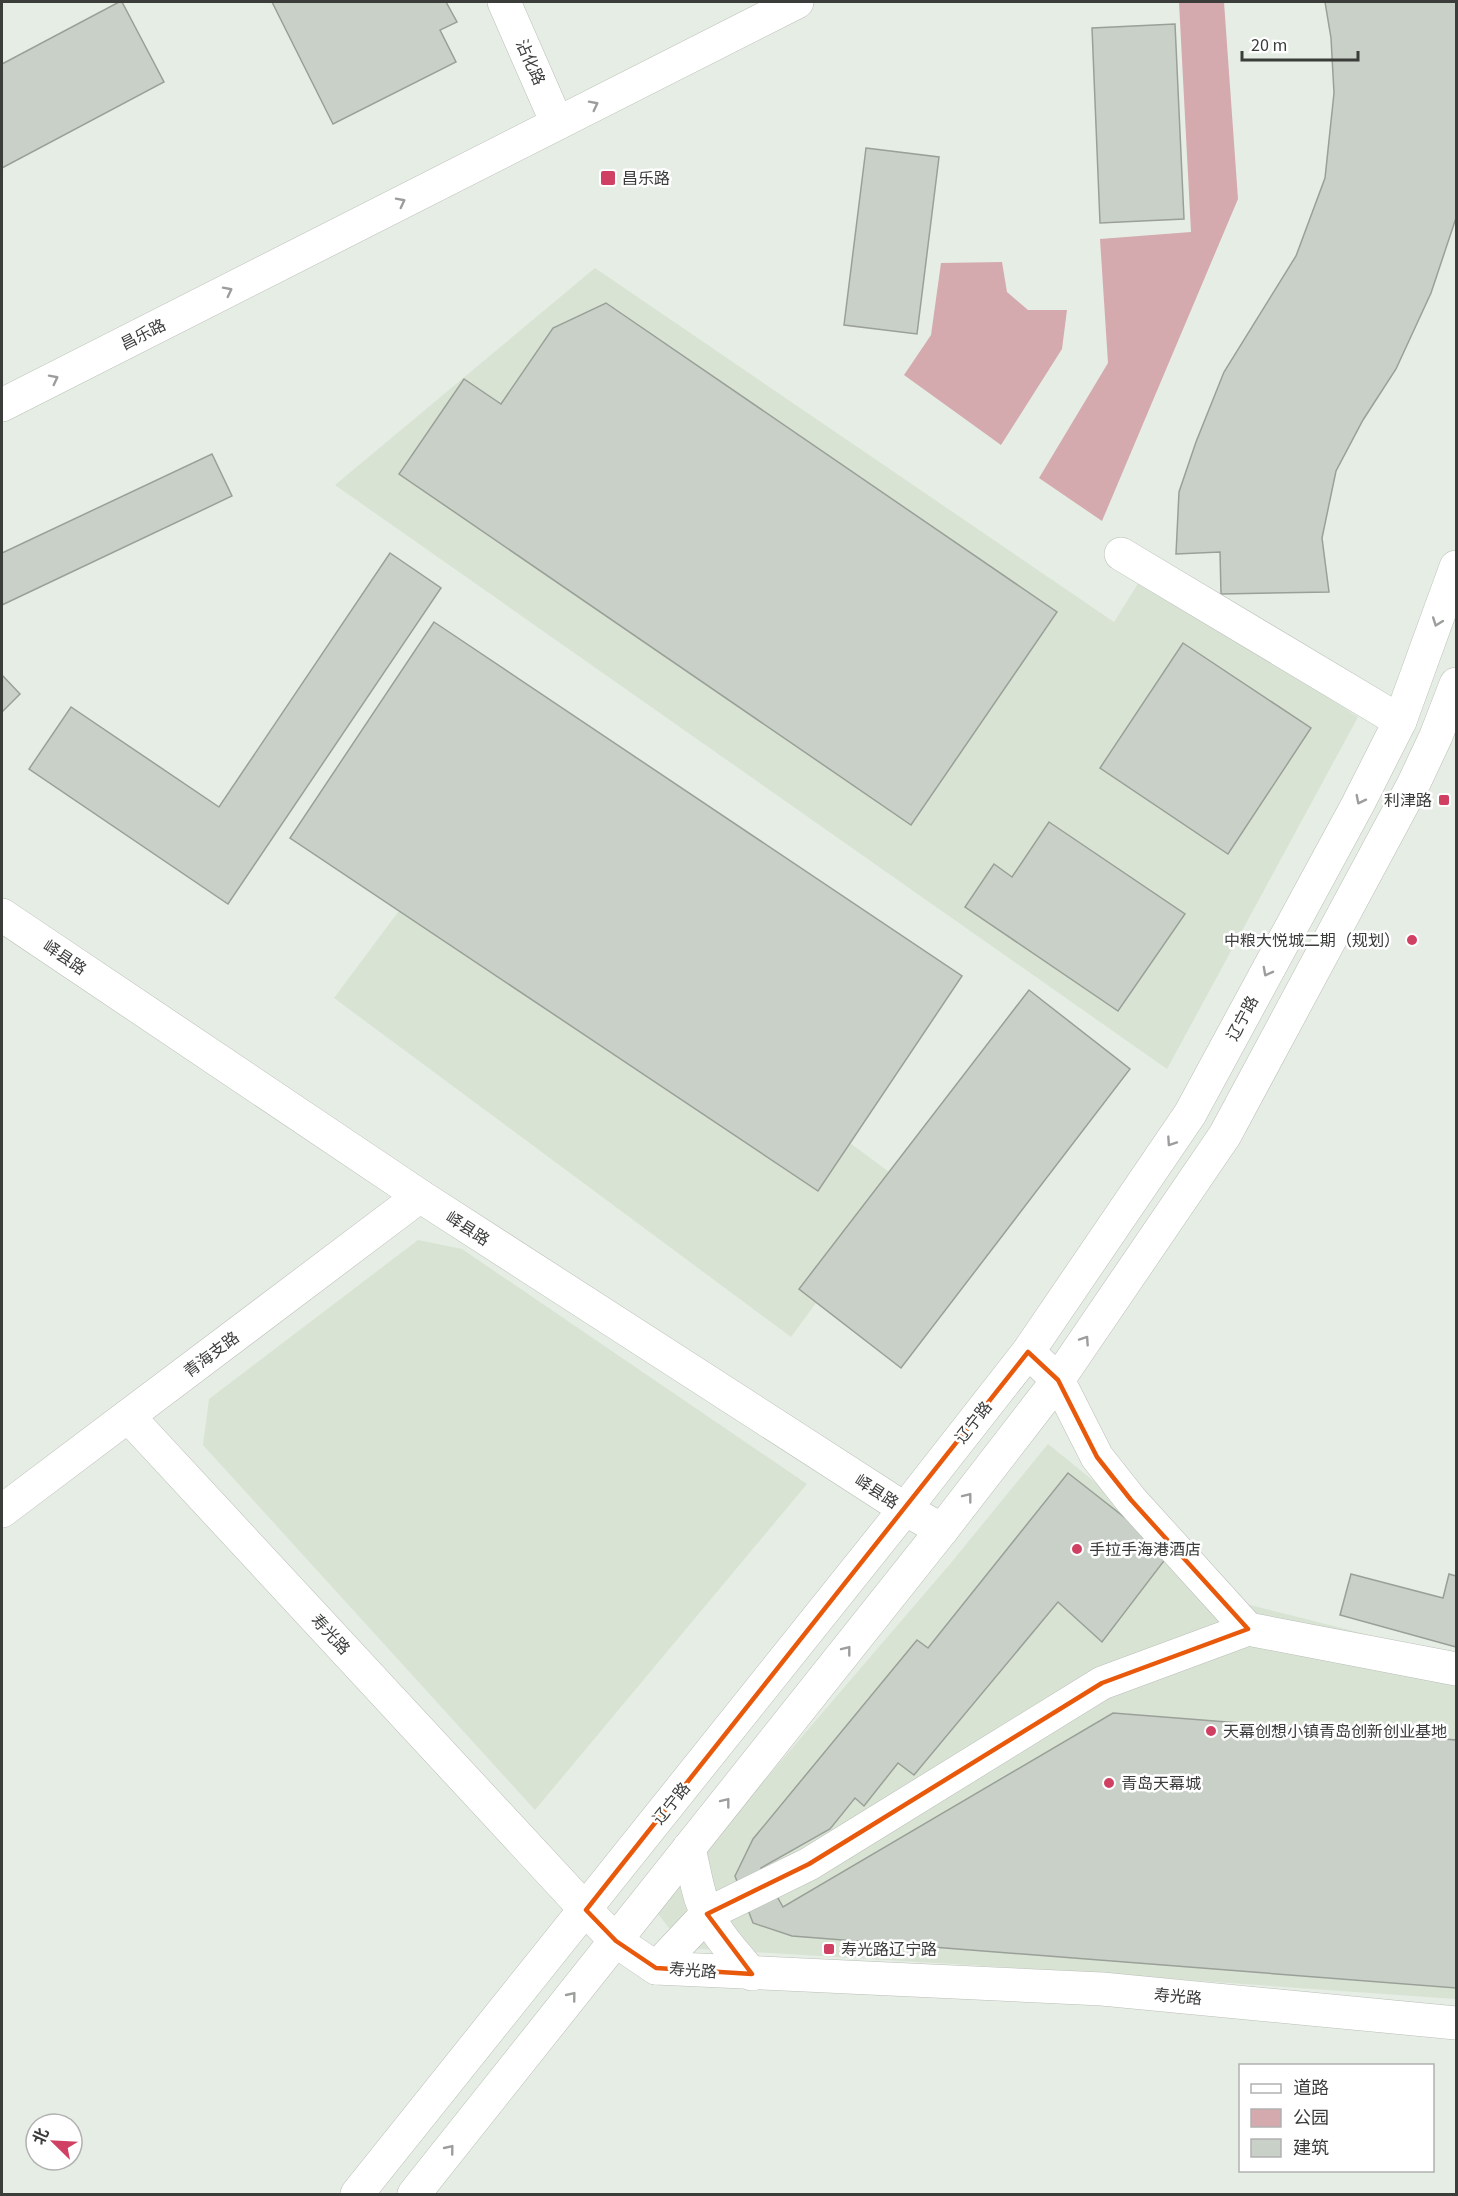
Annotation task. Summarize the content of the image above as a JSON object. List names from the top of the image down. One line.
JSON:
{"streets":{"street":["沾化路","昌乐路","峄县路","辽宁路","青海支路","寿光路"]},"crossings":[["沾化路","昌乐路"],["峄县路","辽宁路"],["峄县路","青海支路"],["辽宁路","寿光路"],["青海支路","寿光路"]],"one_way":["昌乐路"],"places":{"transit":["昌乐路","利津路","寿光路辽宁路"],"other":["中粮大悦城二期（规划）","手拉手海港酒店","天幕创想小镇青岛创新创业基地","青岛天幕城"]},"legend":["道路","公园","建筑"],"scale_bar":"20 m","north":"top left"}
